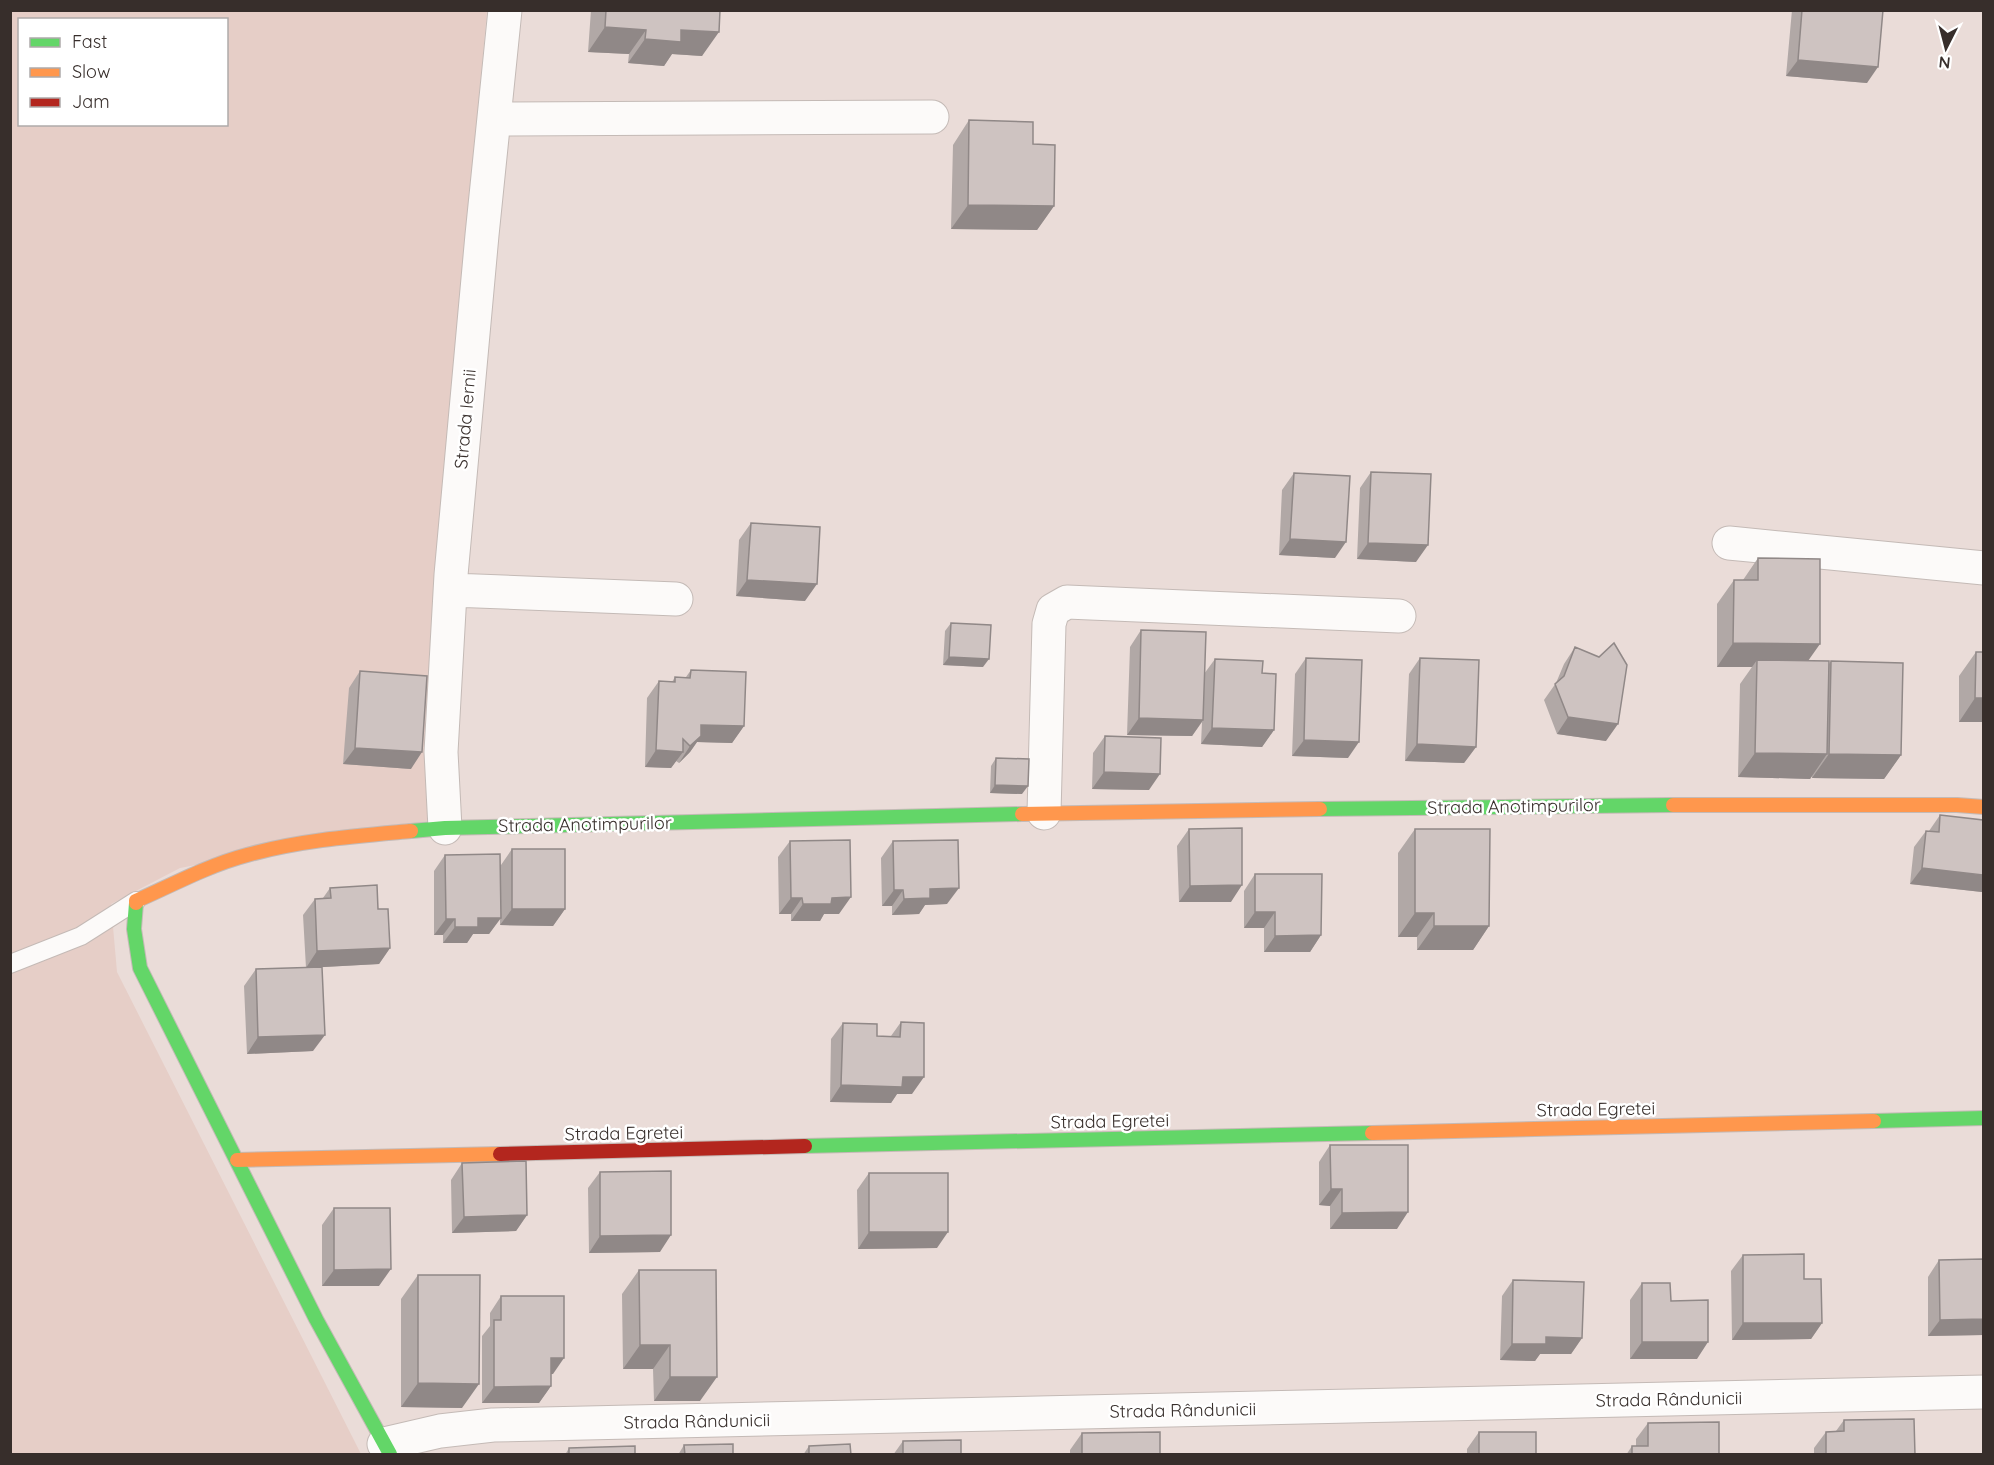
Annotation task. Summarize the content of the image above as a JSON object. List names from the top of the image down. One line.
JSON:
{"streets":{"street":["Strada Iernii","Strada Anotimpurilor","Strada Egretei","Strada Rândunicii"]},"crossings":[["Strada Iernii","Strada Anotimpurilor"]],"legend":["Fast","Slow","Jam"],"north":"bottom"}
